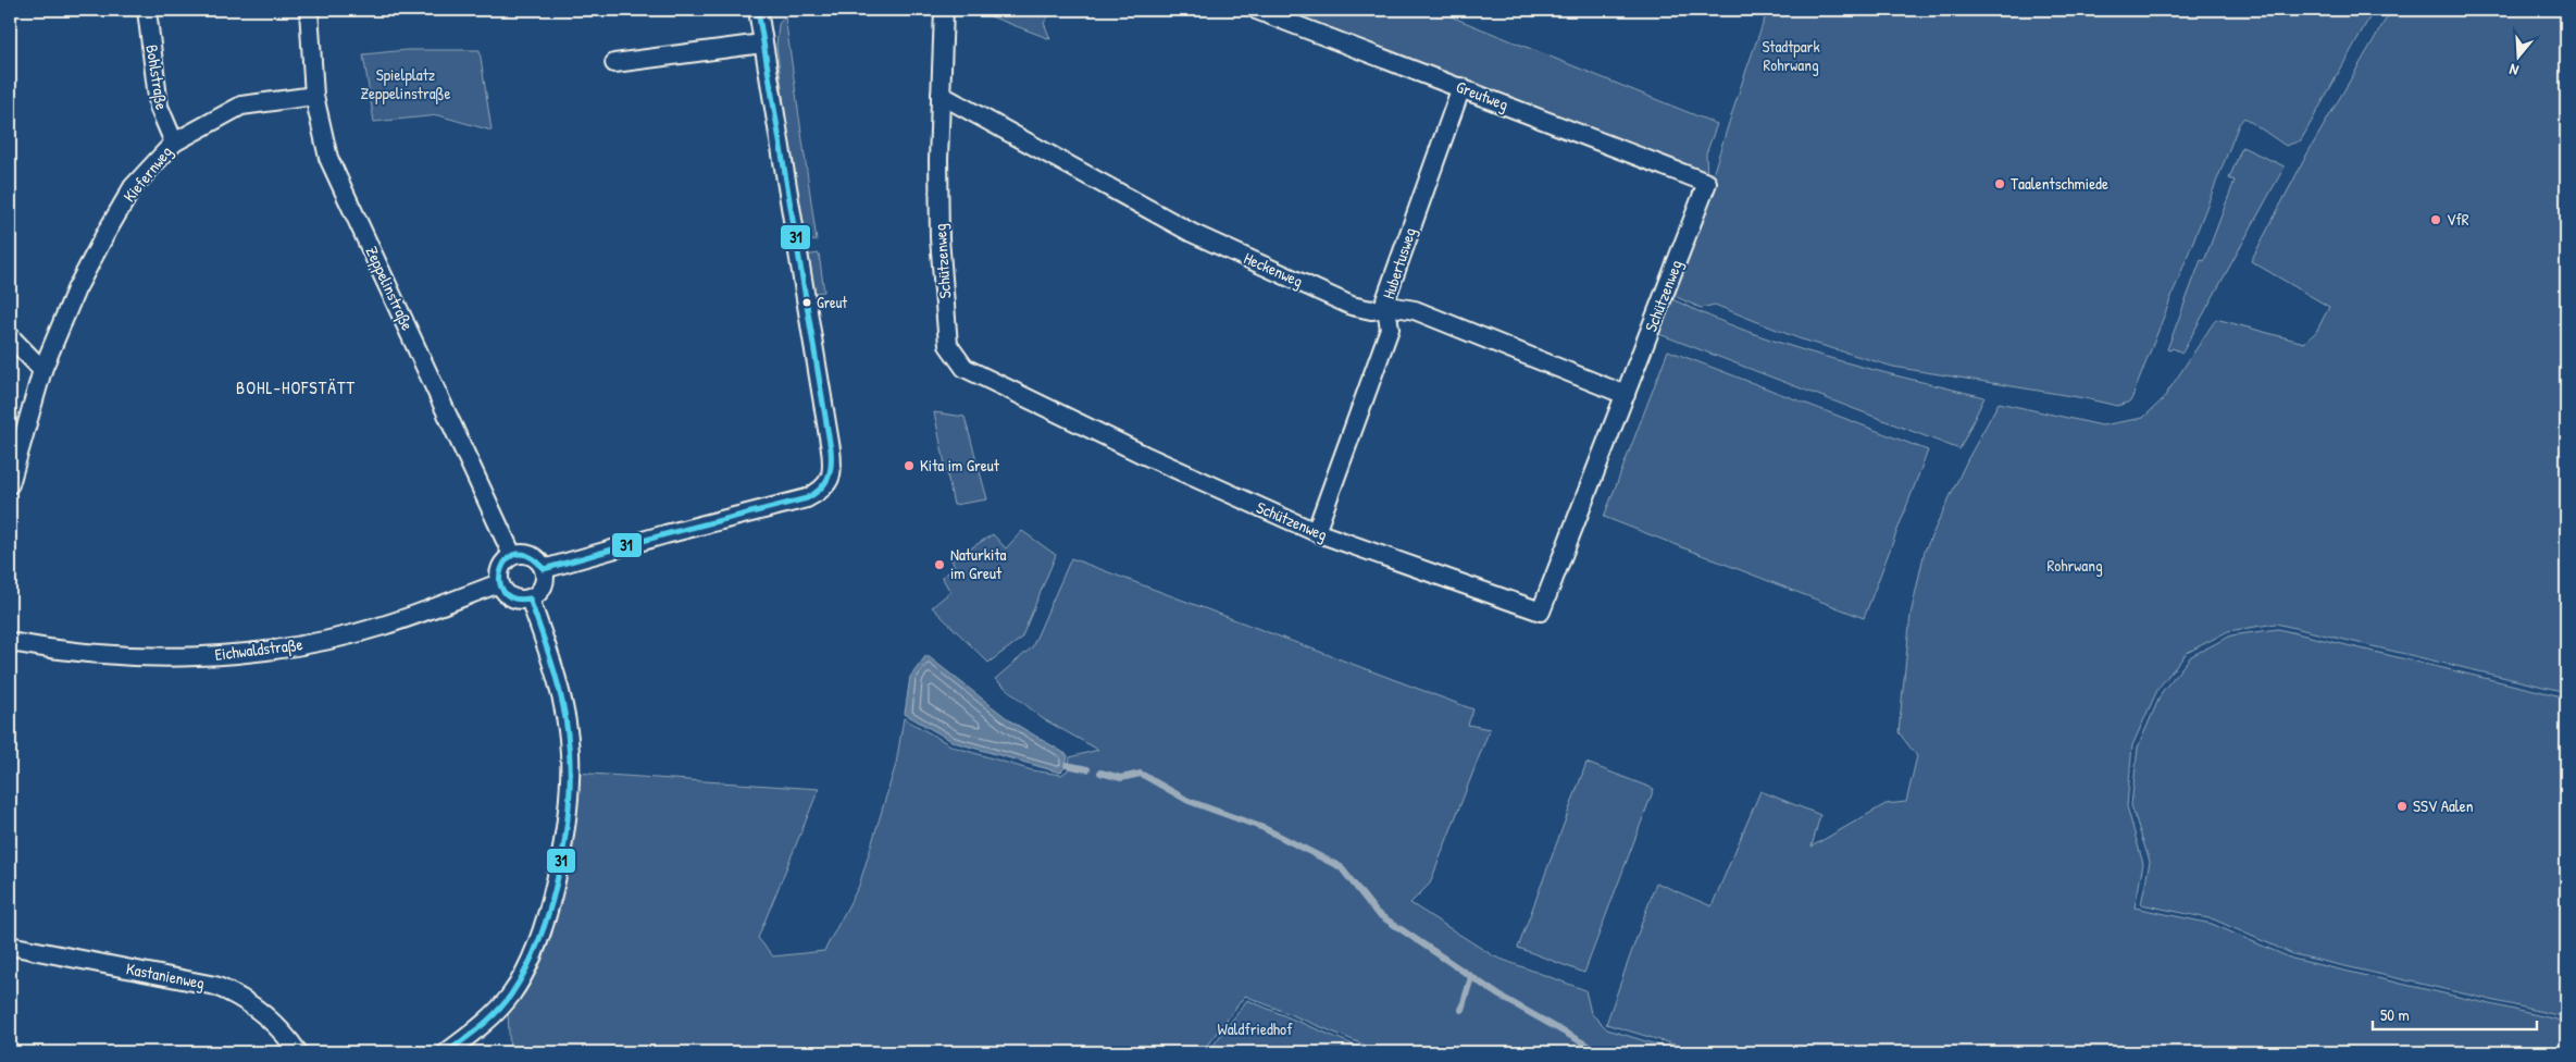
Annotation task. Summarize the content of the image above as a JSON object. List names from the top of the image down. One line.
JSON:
{"streets":{"street":["Bohlstraße","Greutweg","Kiefernweg","Schützenweg","Hubertusweg","Heckenweg","Zeppelinstraße","Eichwaldstraße","Kastanienweg"]},"crossings":[["Bohlstraße","Kiefernweg"],["Greutweg","Schützenweg"],["Greutweg","Hubertusweg"],["Kiefernweg","Zeppelinstraße"],["Schützenweg","Hubertusweg"],["Schützenweg","Heckenweg"],["Hubertusweg","Heckenweg"],["Zeppelinstraße","Eichwaldstraße"]],"districts":["BOHL-HOFSTÄTT"],"parks":["Stadtpark Rohrwang","Spielplatz Zeppelinstraße","Rohrwang","Waldfriedhof"],"places":["Taalentschmiede","VfR","Greut","Kita im Greut","Naturkita im Greut","SSV Aalen"],"lines":["transit line 31"],"scale_bar":"50 m","north":"bottom"}
